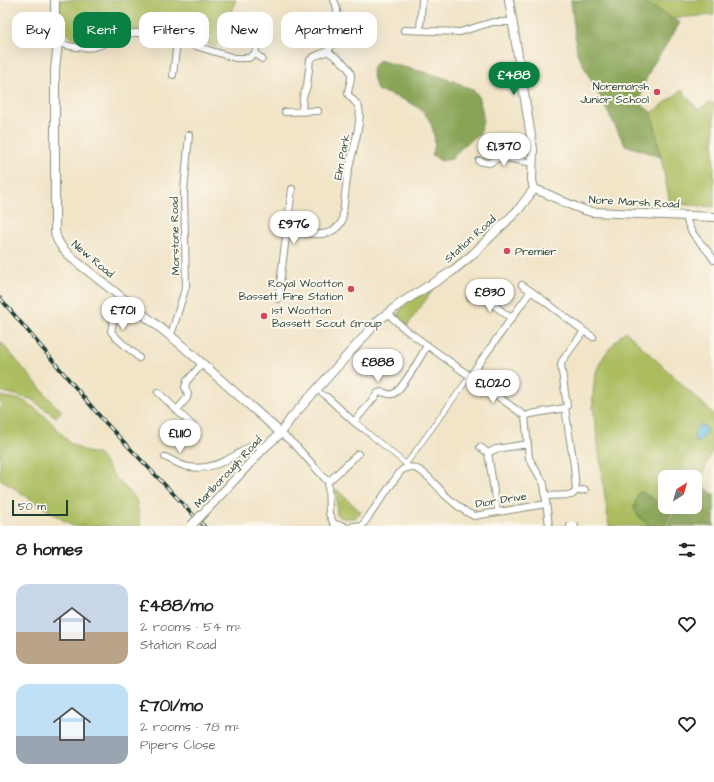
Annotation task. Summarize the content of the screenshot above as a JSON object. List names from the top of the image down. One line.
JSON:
{"streets":{"street":["Elm Park","Nore Marsh Road","Morstone Road","Station Road","New Road","Marlborough Road","Dior Drive"]},"crossings":[["Nore Marsh Road","Station Road"],["Morstone Road","New Road"],["Station Road","New Road"],["Station Road","Marlborough Road"],["New Road","Marlborough Road"]],"places":["Noremarsh Junior School","Premier","Royal Wootton Bassett Fire Station","1st Wootton Bassett Scout Group"],"scale_bar":"50 m","north":"top right","page":{"chip":["Buy","Rent","Filters","New","Apartment"],"price":["£488","£1,370","£976","£830","£701","£888","£1,020","£1,110"],"scale":"50 m","heading":"8 homes","list":[{"name":"£488/mo","note":"2 rooms · 54 m² · Station Road"},{"name":"£701/mo","note":"2 rooms · 78 m² · Pipers Close"}]}}
